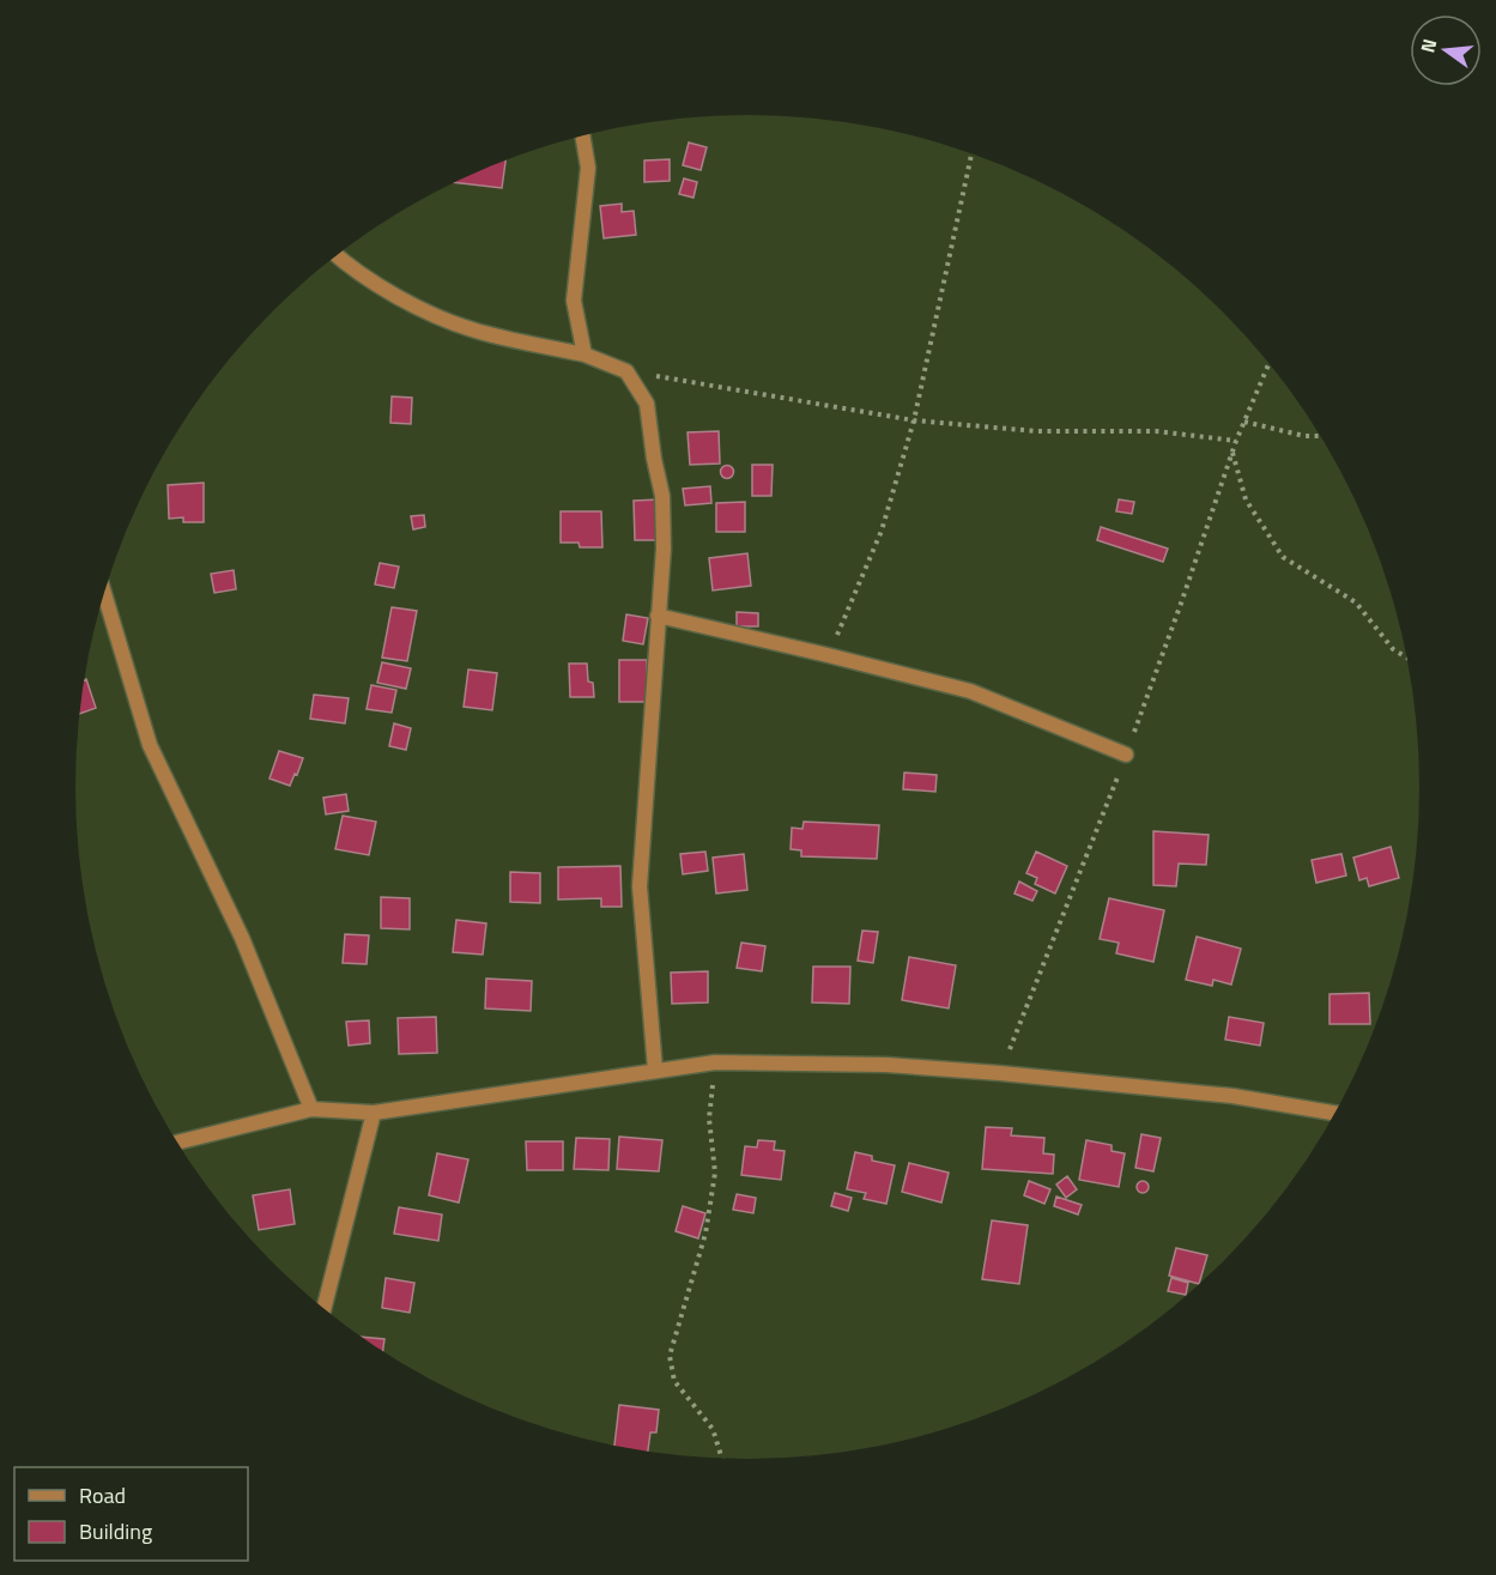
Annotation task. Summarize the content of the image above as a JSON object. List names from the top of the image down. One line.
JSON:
{"legend":["Road","Building"],"north":"left"}
